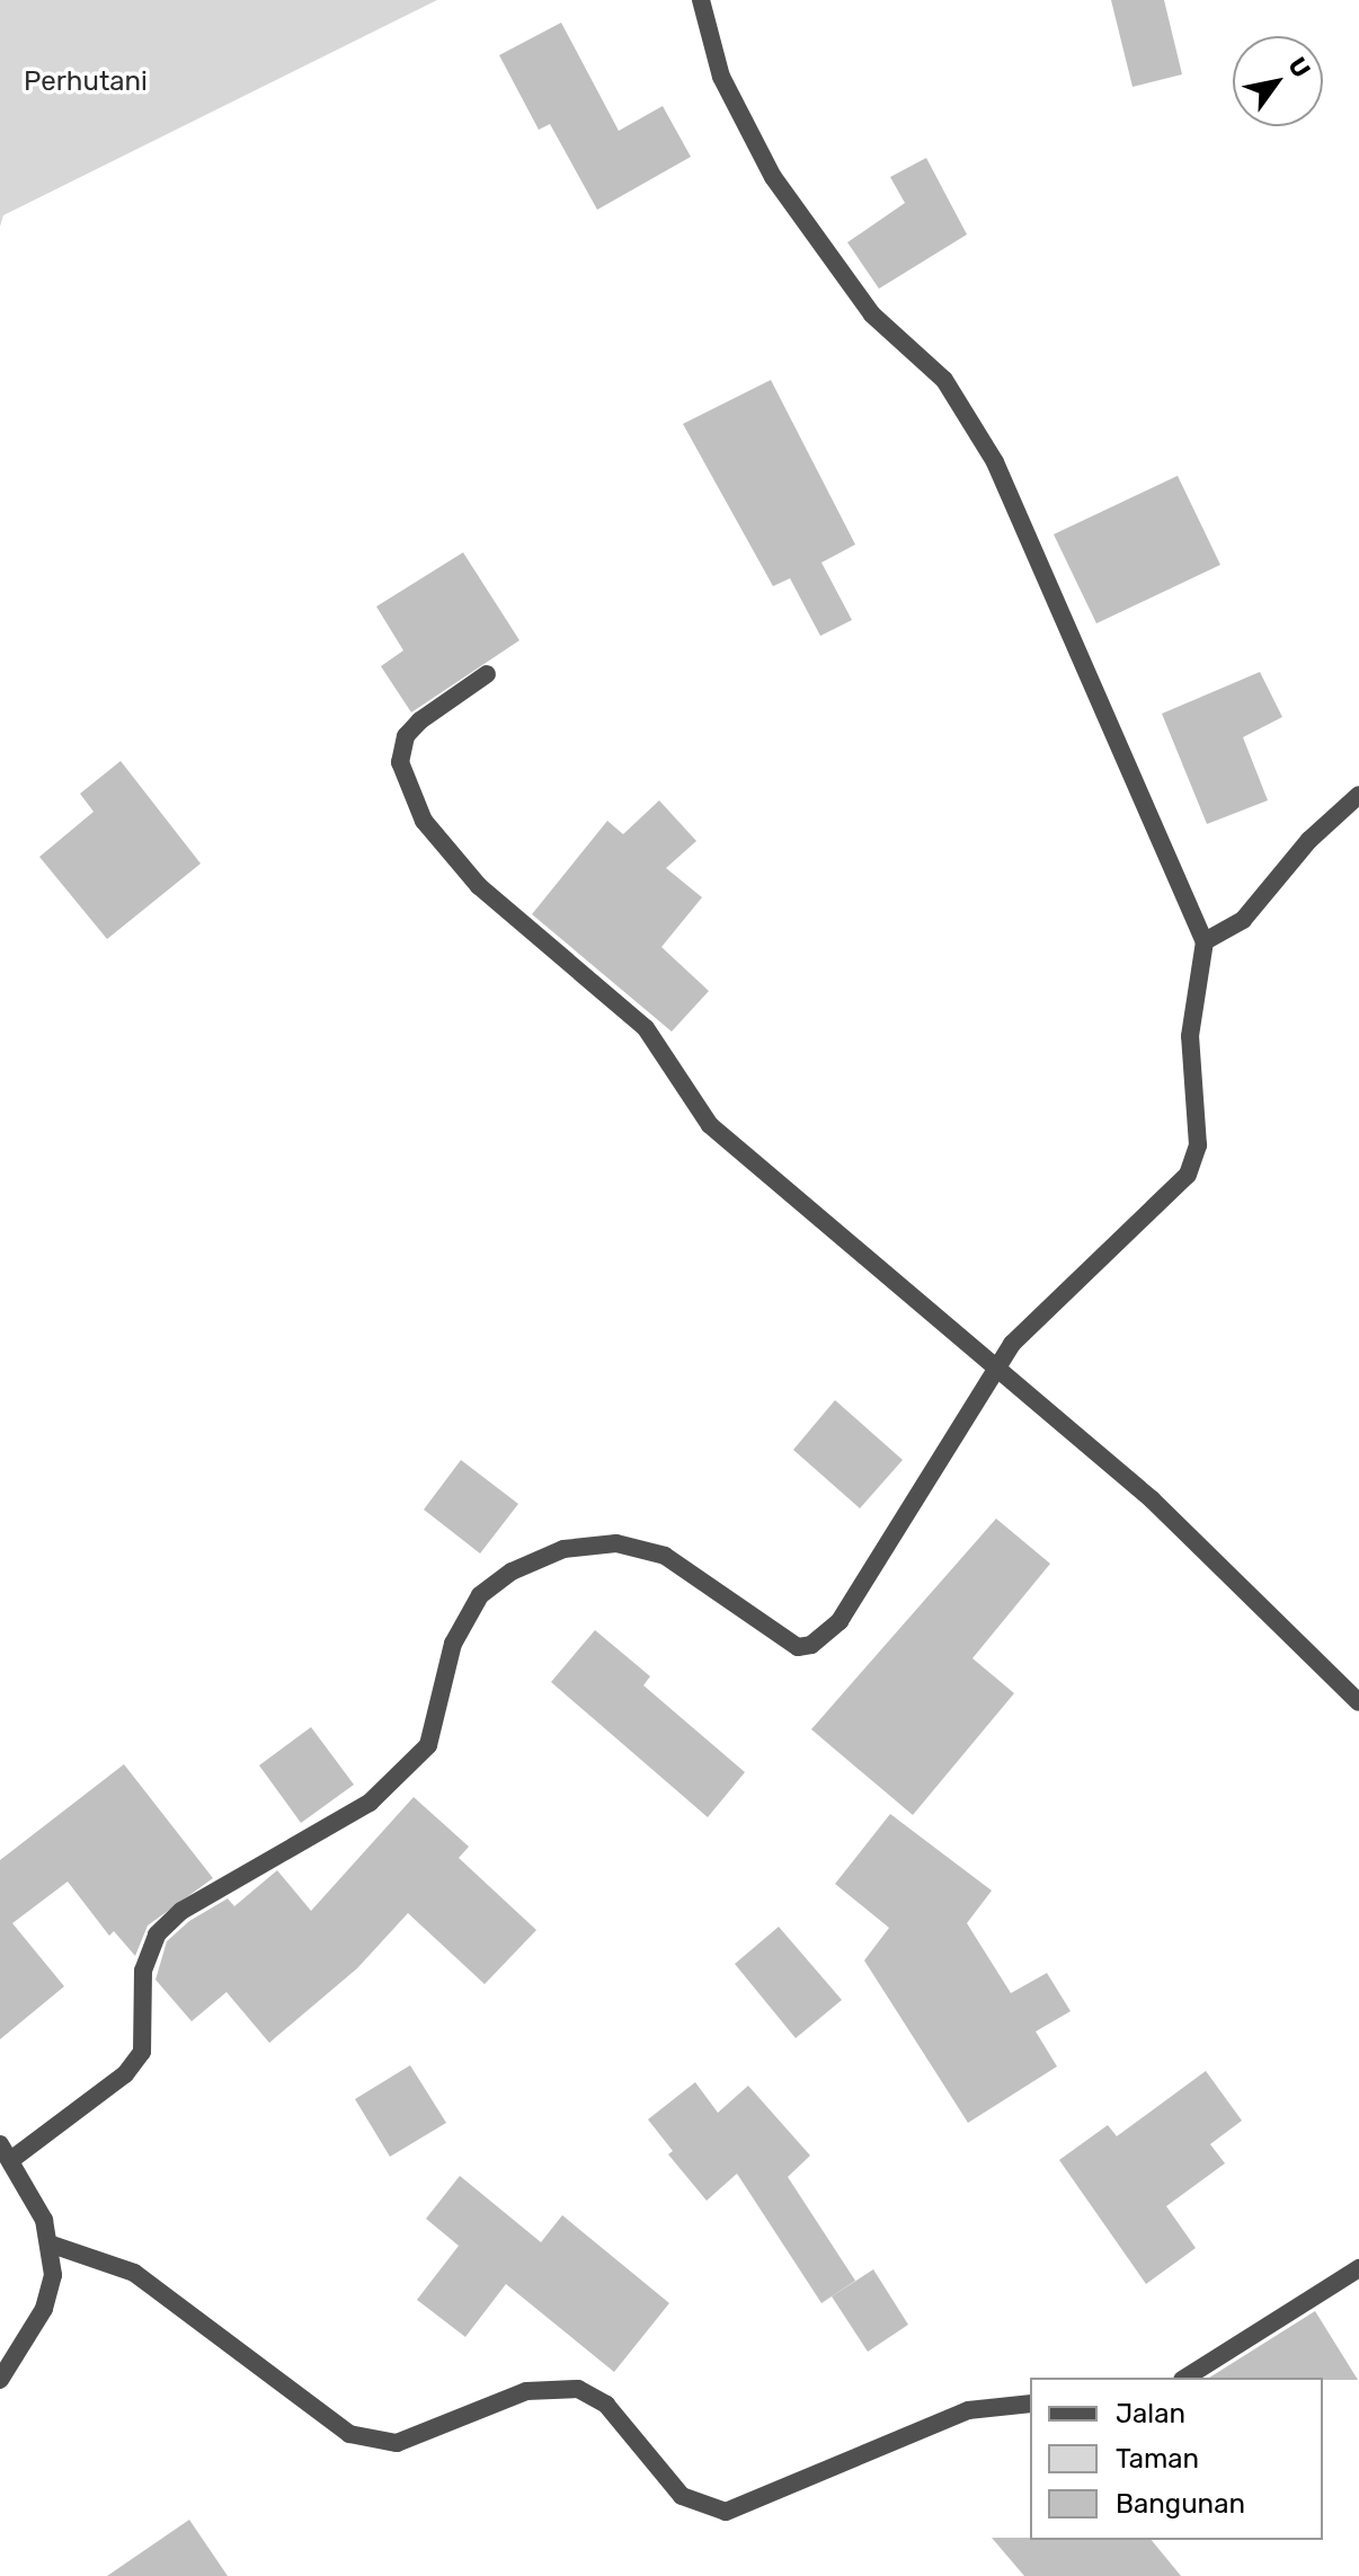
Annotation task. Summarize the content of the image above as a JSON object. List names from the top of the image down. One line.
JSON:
{"parks":["Perhutani"],"legend":["Jalan","Taman","Bangunan"],"north":"top right"}
